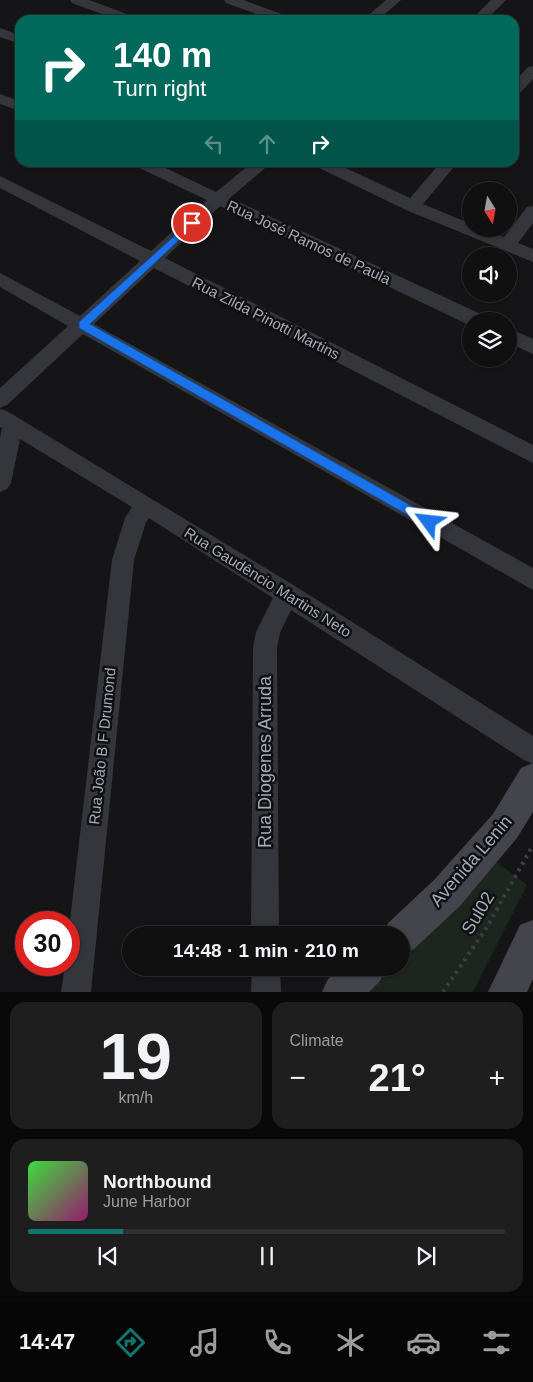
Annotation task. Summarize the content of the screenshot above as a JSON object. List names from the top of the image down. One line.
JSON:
{"streets":{"main road":["Avenida Lenin"],"street":["Rua José Ramos de Paula","Rua Zilda Pinotti Martins","Rua Gaudêncio Martins Neto","Rua João B F Drumond","Rua Diogenes Arruda"],"path":["Sul02"]},"crossings":[["Rua Gaudêncio Martins Neto","Rua João B F Drumond"],["Rua Gaudêncio Martins Neto","Rua Diogenes Arruda"]],"north":"bottom","page":{"turn":["140 m","Turn right"],"limit":"30","trip":"14:48 · 1 min · 210 m","tile":[["19","km/h"],"Climate"],"heat":["−","21°","+"],"song":["Northbound","June Harbor"],"tabs":"14:47"}}
